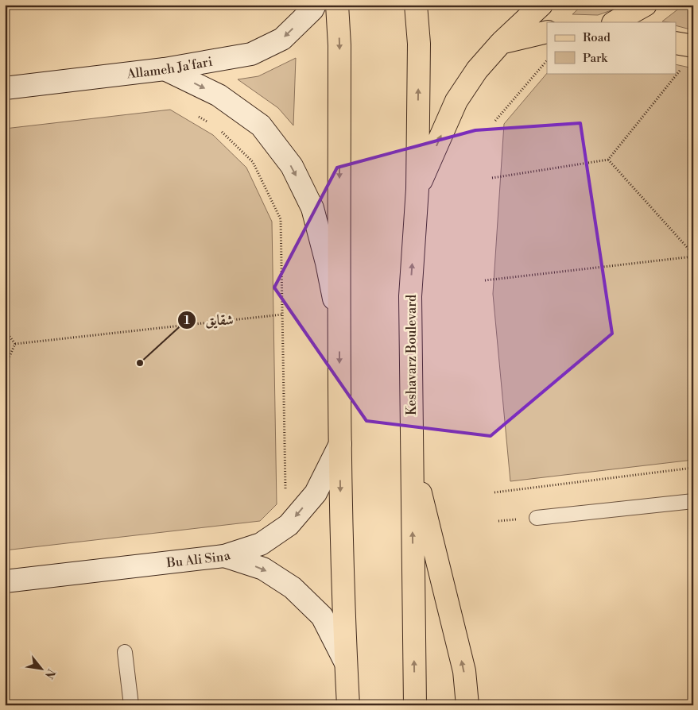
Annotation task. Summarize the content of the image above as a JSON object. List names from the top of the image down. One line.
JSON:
{"streets":{"main road":["Keshavarz Boulevard"],"street":["Allameh Ja'fari","Bu Ali Sina"]},"one_way":["Allameh Ja'fari","Bu Ali Sina"],"places":["شقایق"],"legend":["Road","Park"],"north":"bottom right"}
